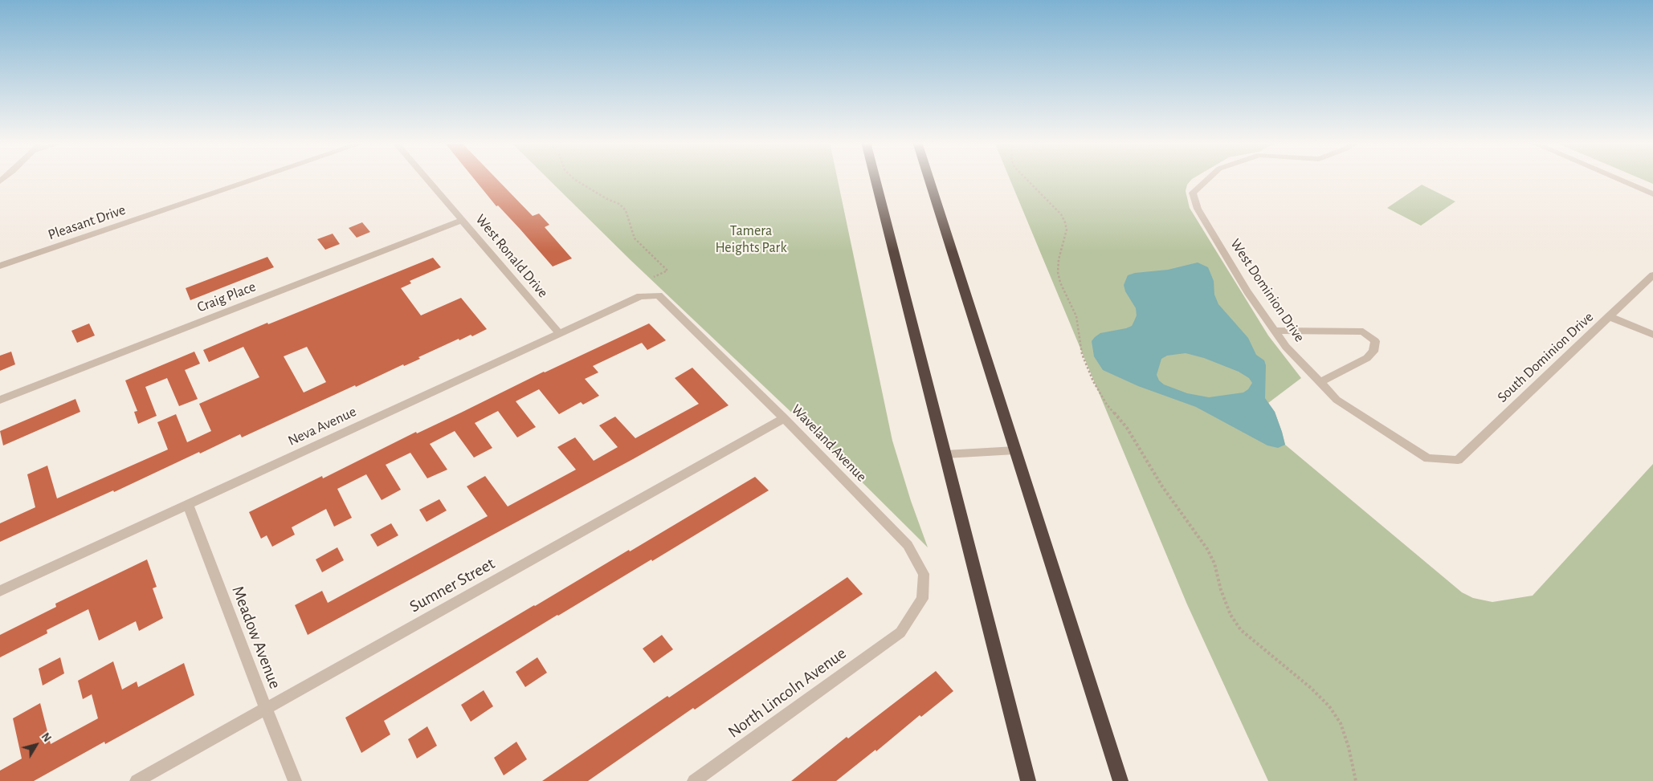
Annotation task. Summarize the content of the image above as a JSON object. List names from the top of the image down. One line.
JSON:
{"streets":{"street":["Pleasant Drive","West Ronald Drive","West Dominion Drive","Craig Place","South Dominion Drive","Neva Avenue","Waveland Avenue","Sumner Street","Meadow Avenue","North Lincoln Avenue"]},"crossings":[["West Ronald Drive","Craig Place"],["West Ronald Drive","Neva Avenue"],["West Dominion Drive","South Dominion Drive"],["Neva Avenue","Waveland Avenue"],["Neva Avenue","Meadow Avenue"],["Waveland Avenue","Sumner Street"],["Waveland Avenue","North Lincoln Avenue"],["Sumner Street","Meadow Avenue"]],"parks":["Tamera Heights Park"],"north":"top right"}
